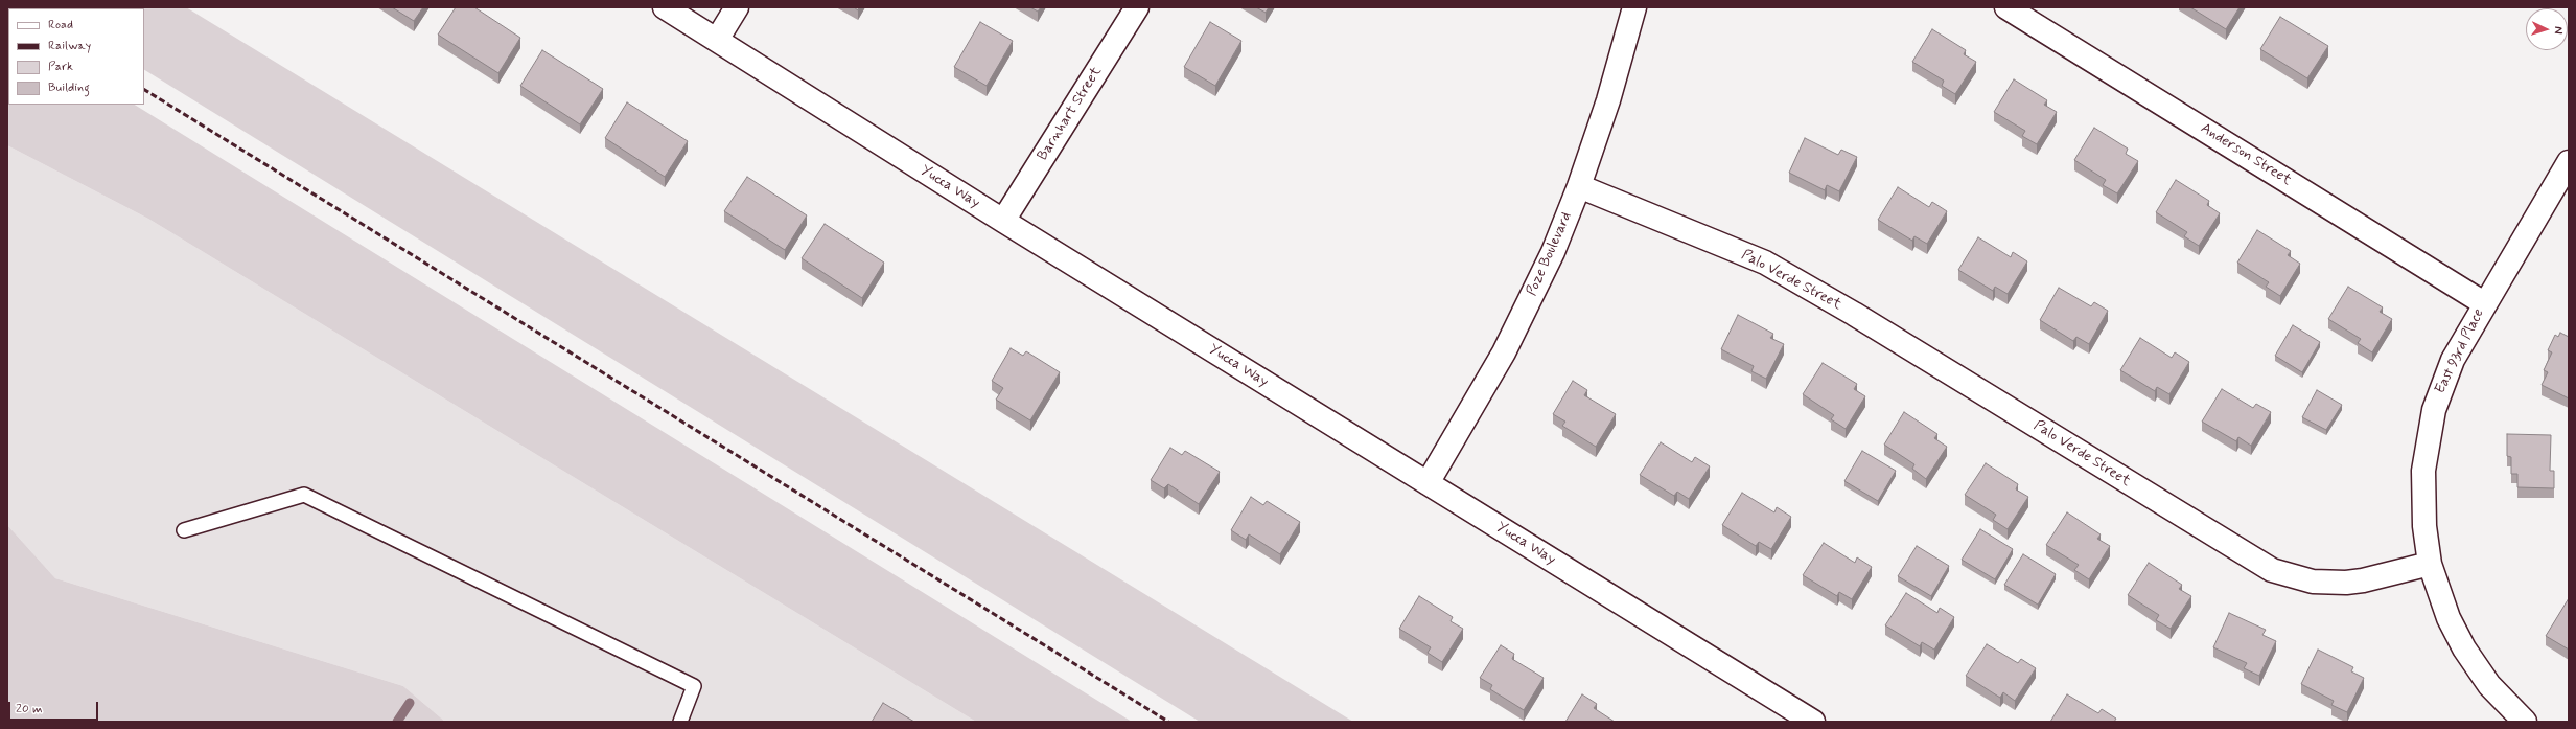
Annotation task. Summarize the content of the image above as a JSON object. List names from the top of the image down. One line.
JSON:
{"streets":{"street":["Barnhart Street","Anderson Street","Yucca Way","Poze Boulevard","Palo Verde Street","East 93rd Place"]},"crossings":[["Barnhart Street","Yucca Way"],["Anderson Street","East 93rd Place"],["Yucca Way","Poze Boulevard"],["Poze Boulevard","Palo Verde Street"],["Palo Verde Street","East 93rd Place"]],"legend":["Road","Railway","Park","Building"],"scale_bar":"20 m","north":"right"}
